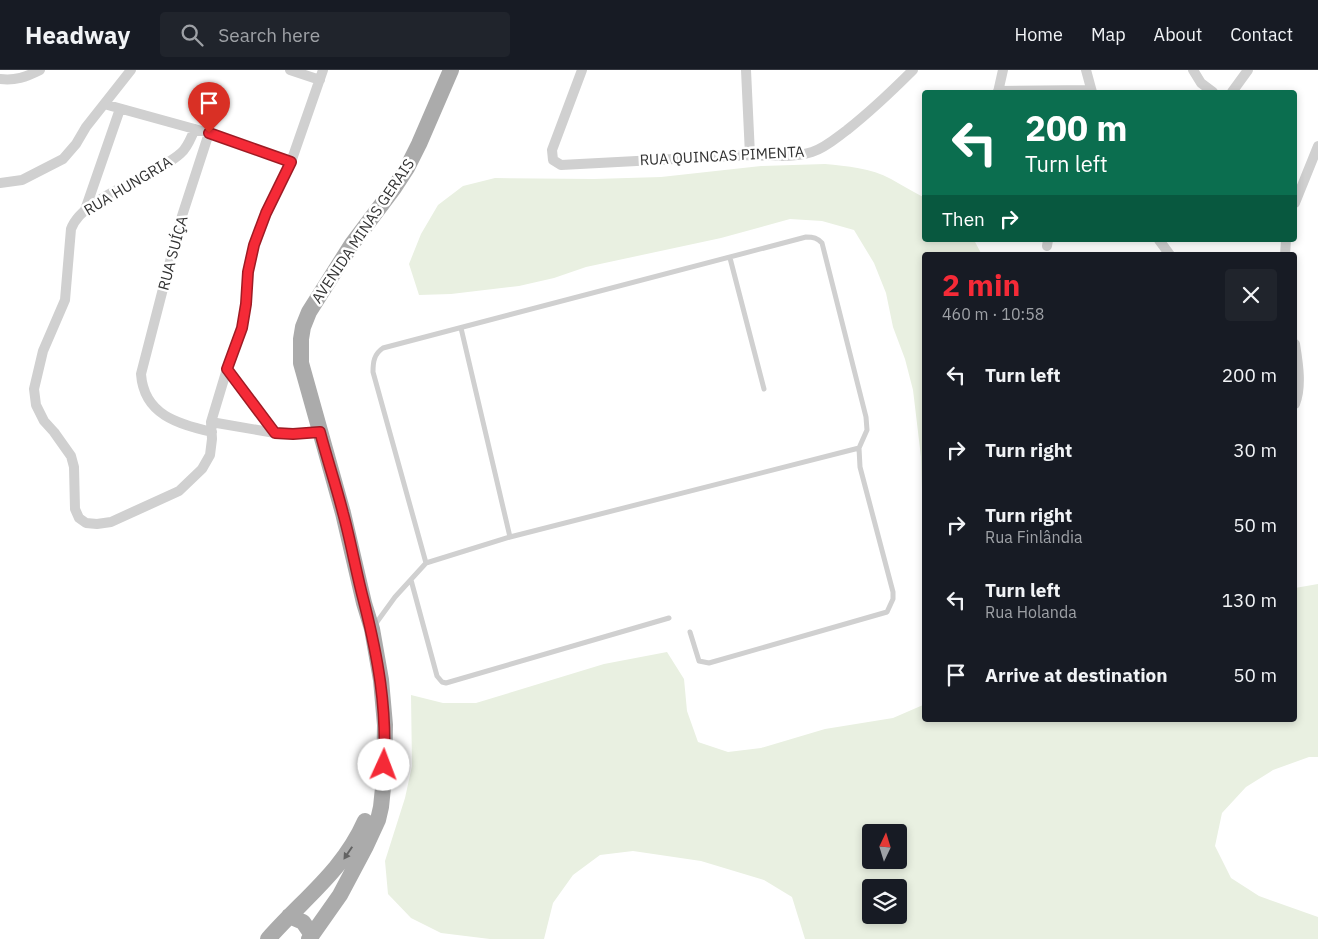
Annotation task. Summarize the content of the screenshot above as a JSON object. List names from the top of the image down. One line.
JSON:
{"streets":{"main road":["AVENIDA MINAS GERAIS"],"street":["RUA QUINCAS PIMENTA","RUA HUNGRIA","RUA SUÍÇA"]},"crossings":[["RUA HUNGRIA","RUA SUÍÇA"]],"north":"top","page":{"header":"Headway","search":"Search here","nav":["Home","Map","About","Contact"],"turn":["200 m","Turn left"],"then":"Then","heading":["2 min","460 m · 10:58"],"list":[{"name":"Turn left","value":"200 m"},{"name":"Turn right","value":"30 m"},{"name":"Turn right","note":"Rua Finlândia","value":"50 m"},{"name":"Turn left","note":"Rua Holanda","value":"130 m"},{"name":"Arrive at destination","value":"50 m"}]}}
